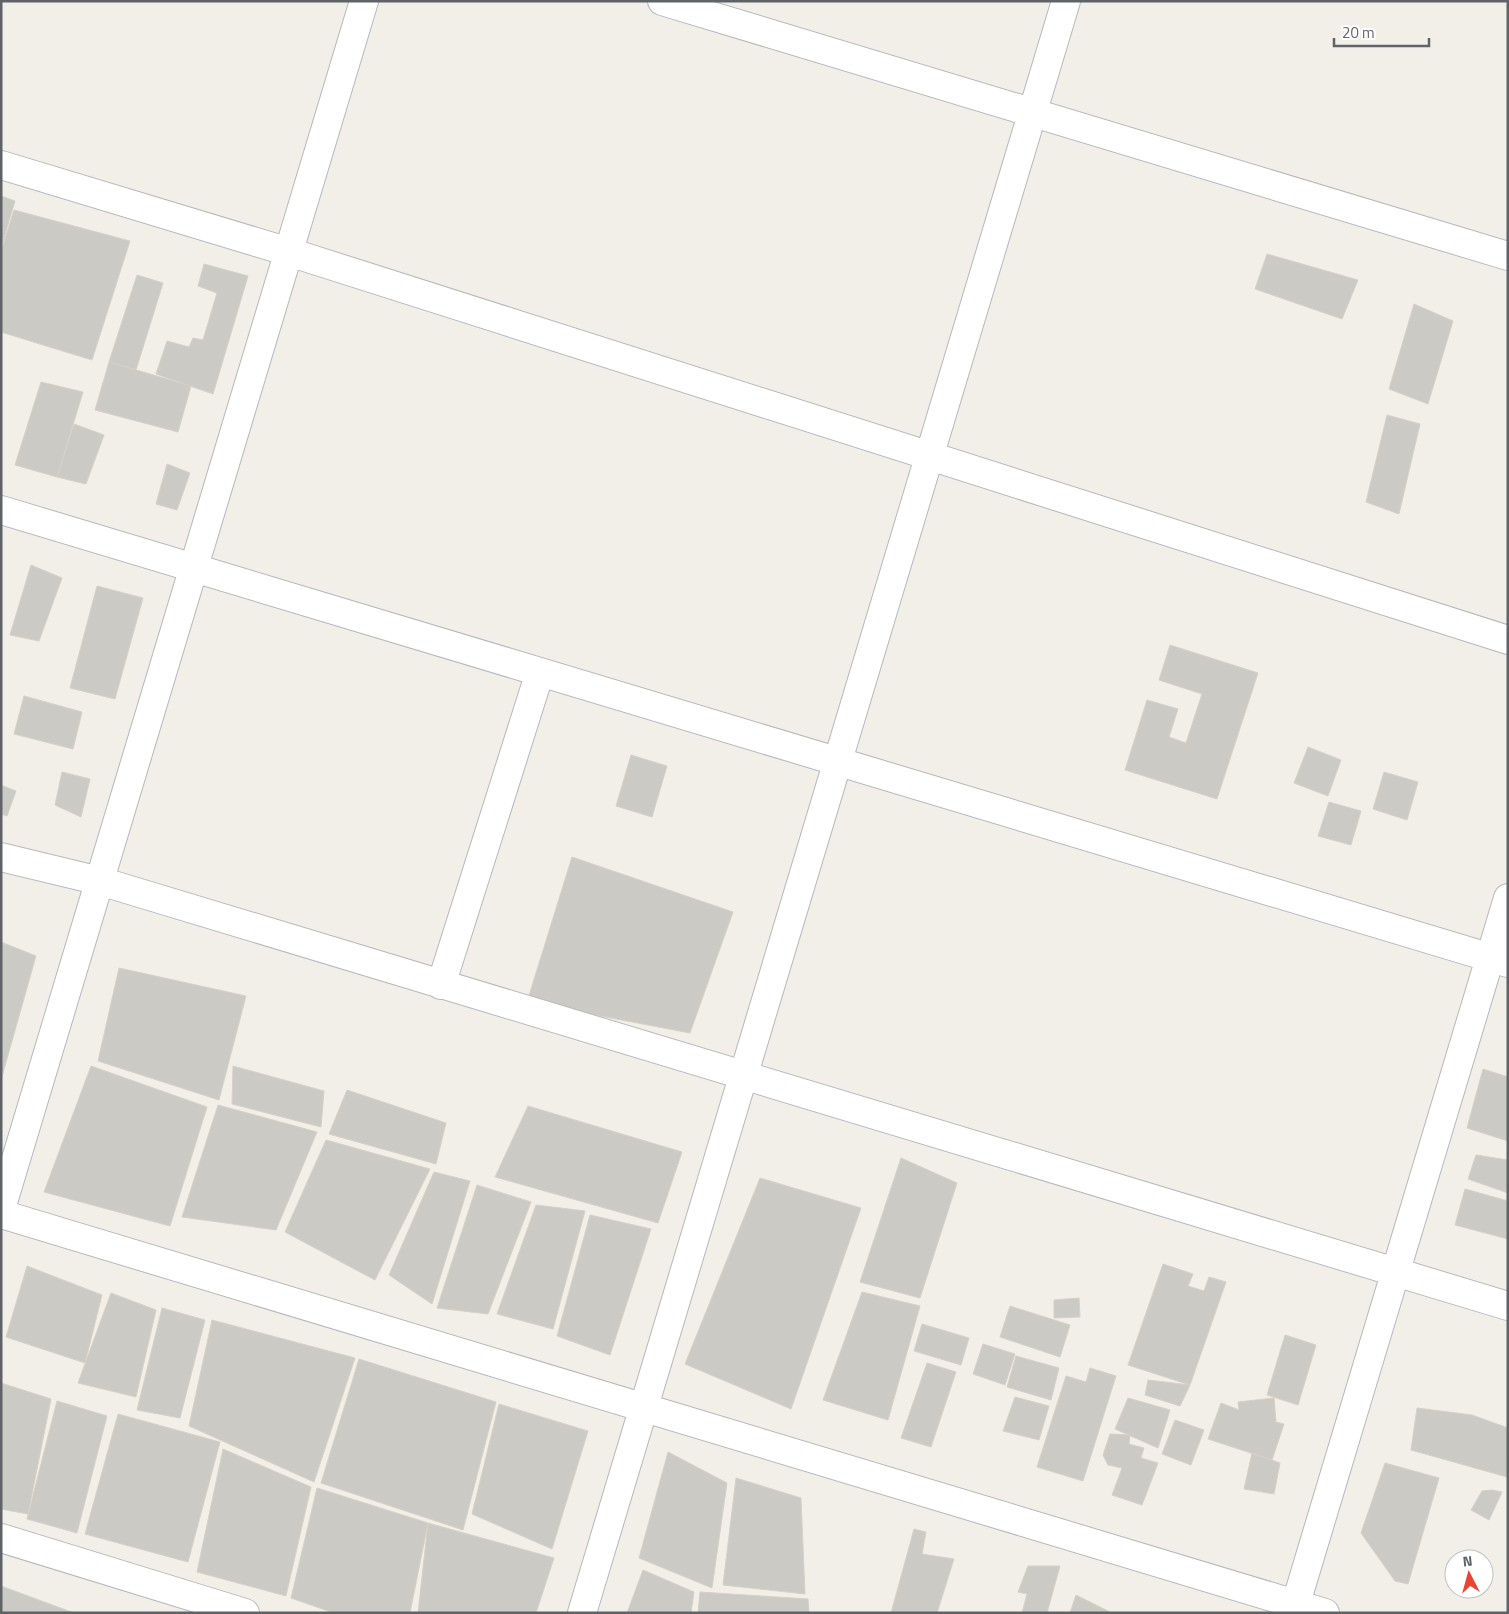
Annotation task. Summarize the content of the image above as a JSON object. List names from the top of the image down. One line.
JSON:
{"scale_bar":"20 m","north":"top"}
